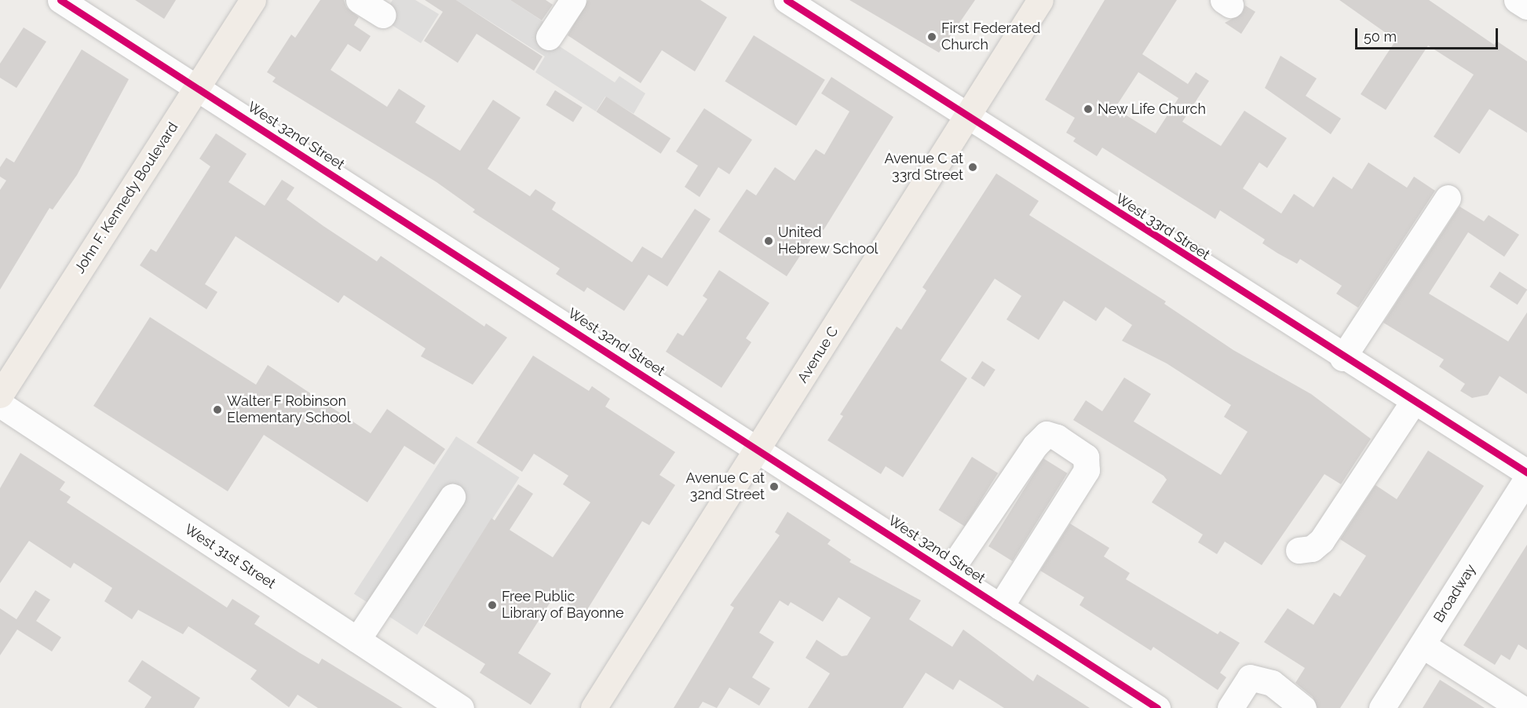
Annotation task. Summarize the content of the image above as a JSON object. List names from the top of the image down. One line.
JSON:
{"streets":{"main road":["John F. Kennedy Boulevard","Avenue C"],"street":["West 32nd Street","West 33rd Street","West 31st Street","Broadway"]},"crossings":[["West 32nd Street","John F. Kennedy Boulevard"],["West 32nd Street","Avenue C"],["West 33rd Street","Avenue C"]],"places":["First Federated Church","New Life Church","Avenue C at 33rd Street","United Hebrew School","Walter F Robinson Elementary School","Avenue C at 32nd Street","Free Public Library of Bayonne"],"scale_bar":"50 m"}
